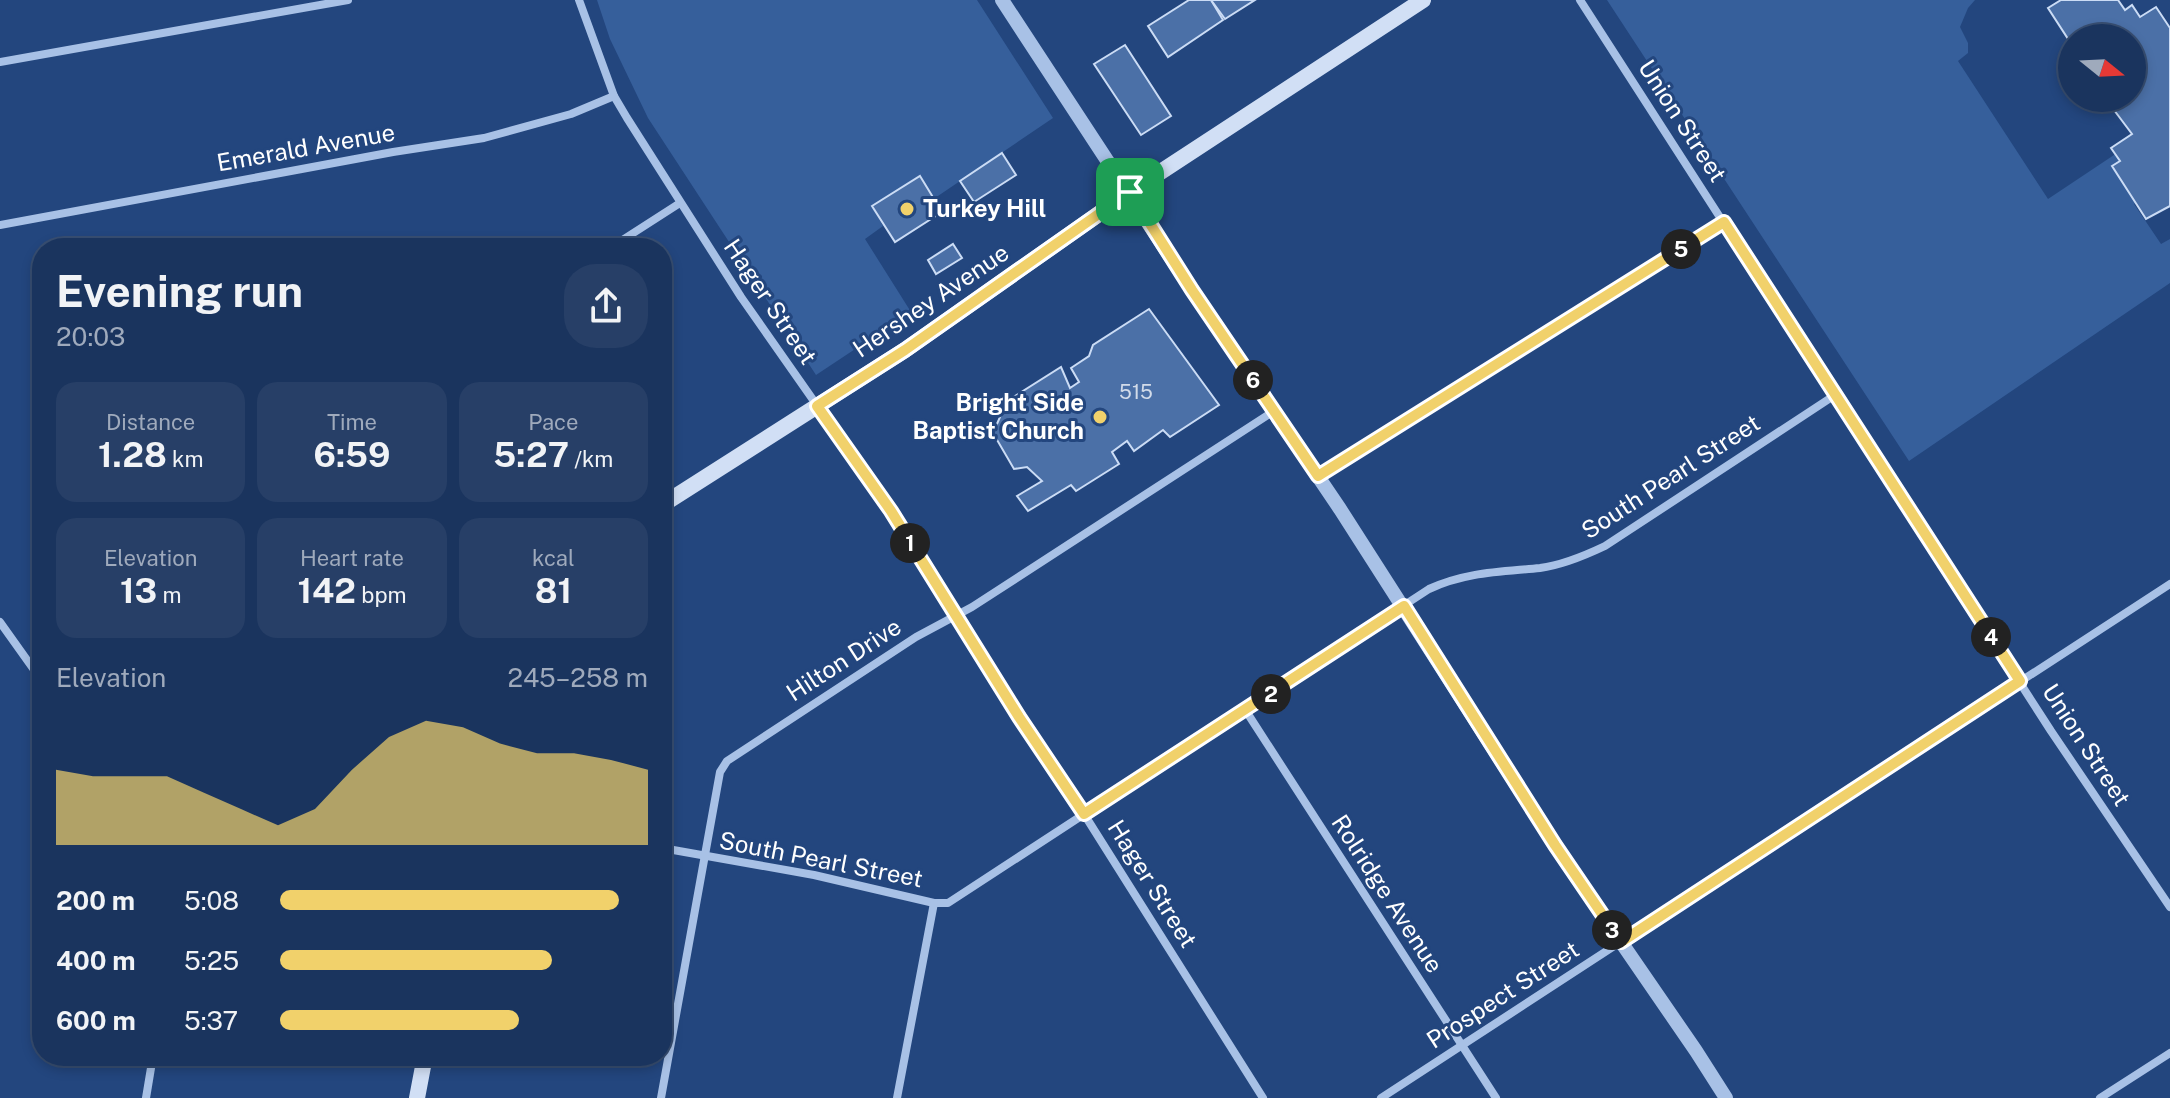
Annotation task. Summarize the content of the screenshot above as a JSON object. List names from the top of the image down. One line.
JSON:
{"streets":{"main road":["Hershey Avenue"],"street":["Union Street","Emerald Avenue","Hager Street","South Pearl Street","Hilton Drive","Rolridge Avenue","Prospect Street"]},"crossings":[["Union Street","South Pearl Street"],["Union Street","Prospect Street"],["Emerald Avenue","Hager Street"],["Hershey Avenue","Hager Street"],["Hager Street","South Pearl Street"],["Hager Street","Hilton Drive"],["South Pearl Street","Hilton Drive"],["South Pearl Street","Rolridge Avenue"],["Rolridge Avenue","Prospect Street"]],"places":["Turkey Hill","Bright Side Baptist Church"],"house_numbers":["515"],"north":"right","page":{"pins":["5","6","1","4","2","3"],"heading":["Evening run","20:03"],"stats":[["Distance","1.28 km"],["Time","6:59"],["Pace","5:27 /km"],["Elevation","13 m"],["Heart rate","142 bpm"],["kcal","81"]],"chart":["Elevation","245–258 m"],"list":[{"name":"200 m","note":"5:08"},{"name":"400 m","note":"5:25"},{"name":"600 m","note":"5:37"}]}}
